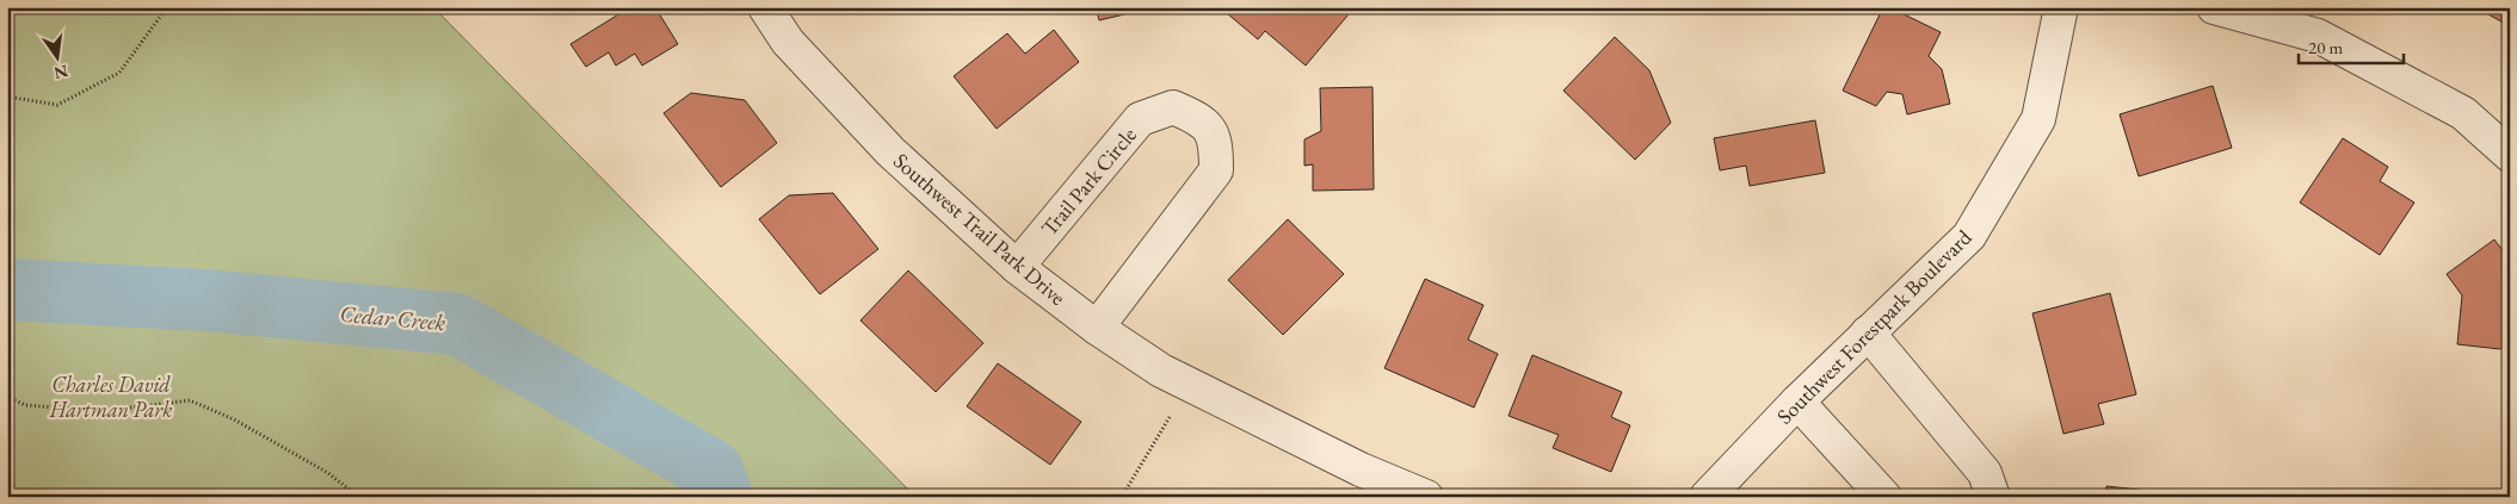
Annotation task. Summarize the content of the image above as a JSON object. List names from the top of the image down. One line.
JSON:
{"streets":{"street":["Trail Park Circle","Southwest Trail Park Drive","Southwest Forestpark Boulevard"]},"crossings":[["Trail Park Circle","Southwest Trail Park Drive"]],"water":["Cedar Creek"],"parks":["Charles David Hartman Park"],"scale_bar":"20 m","north":"bottom"}
